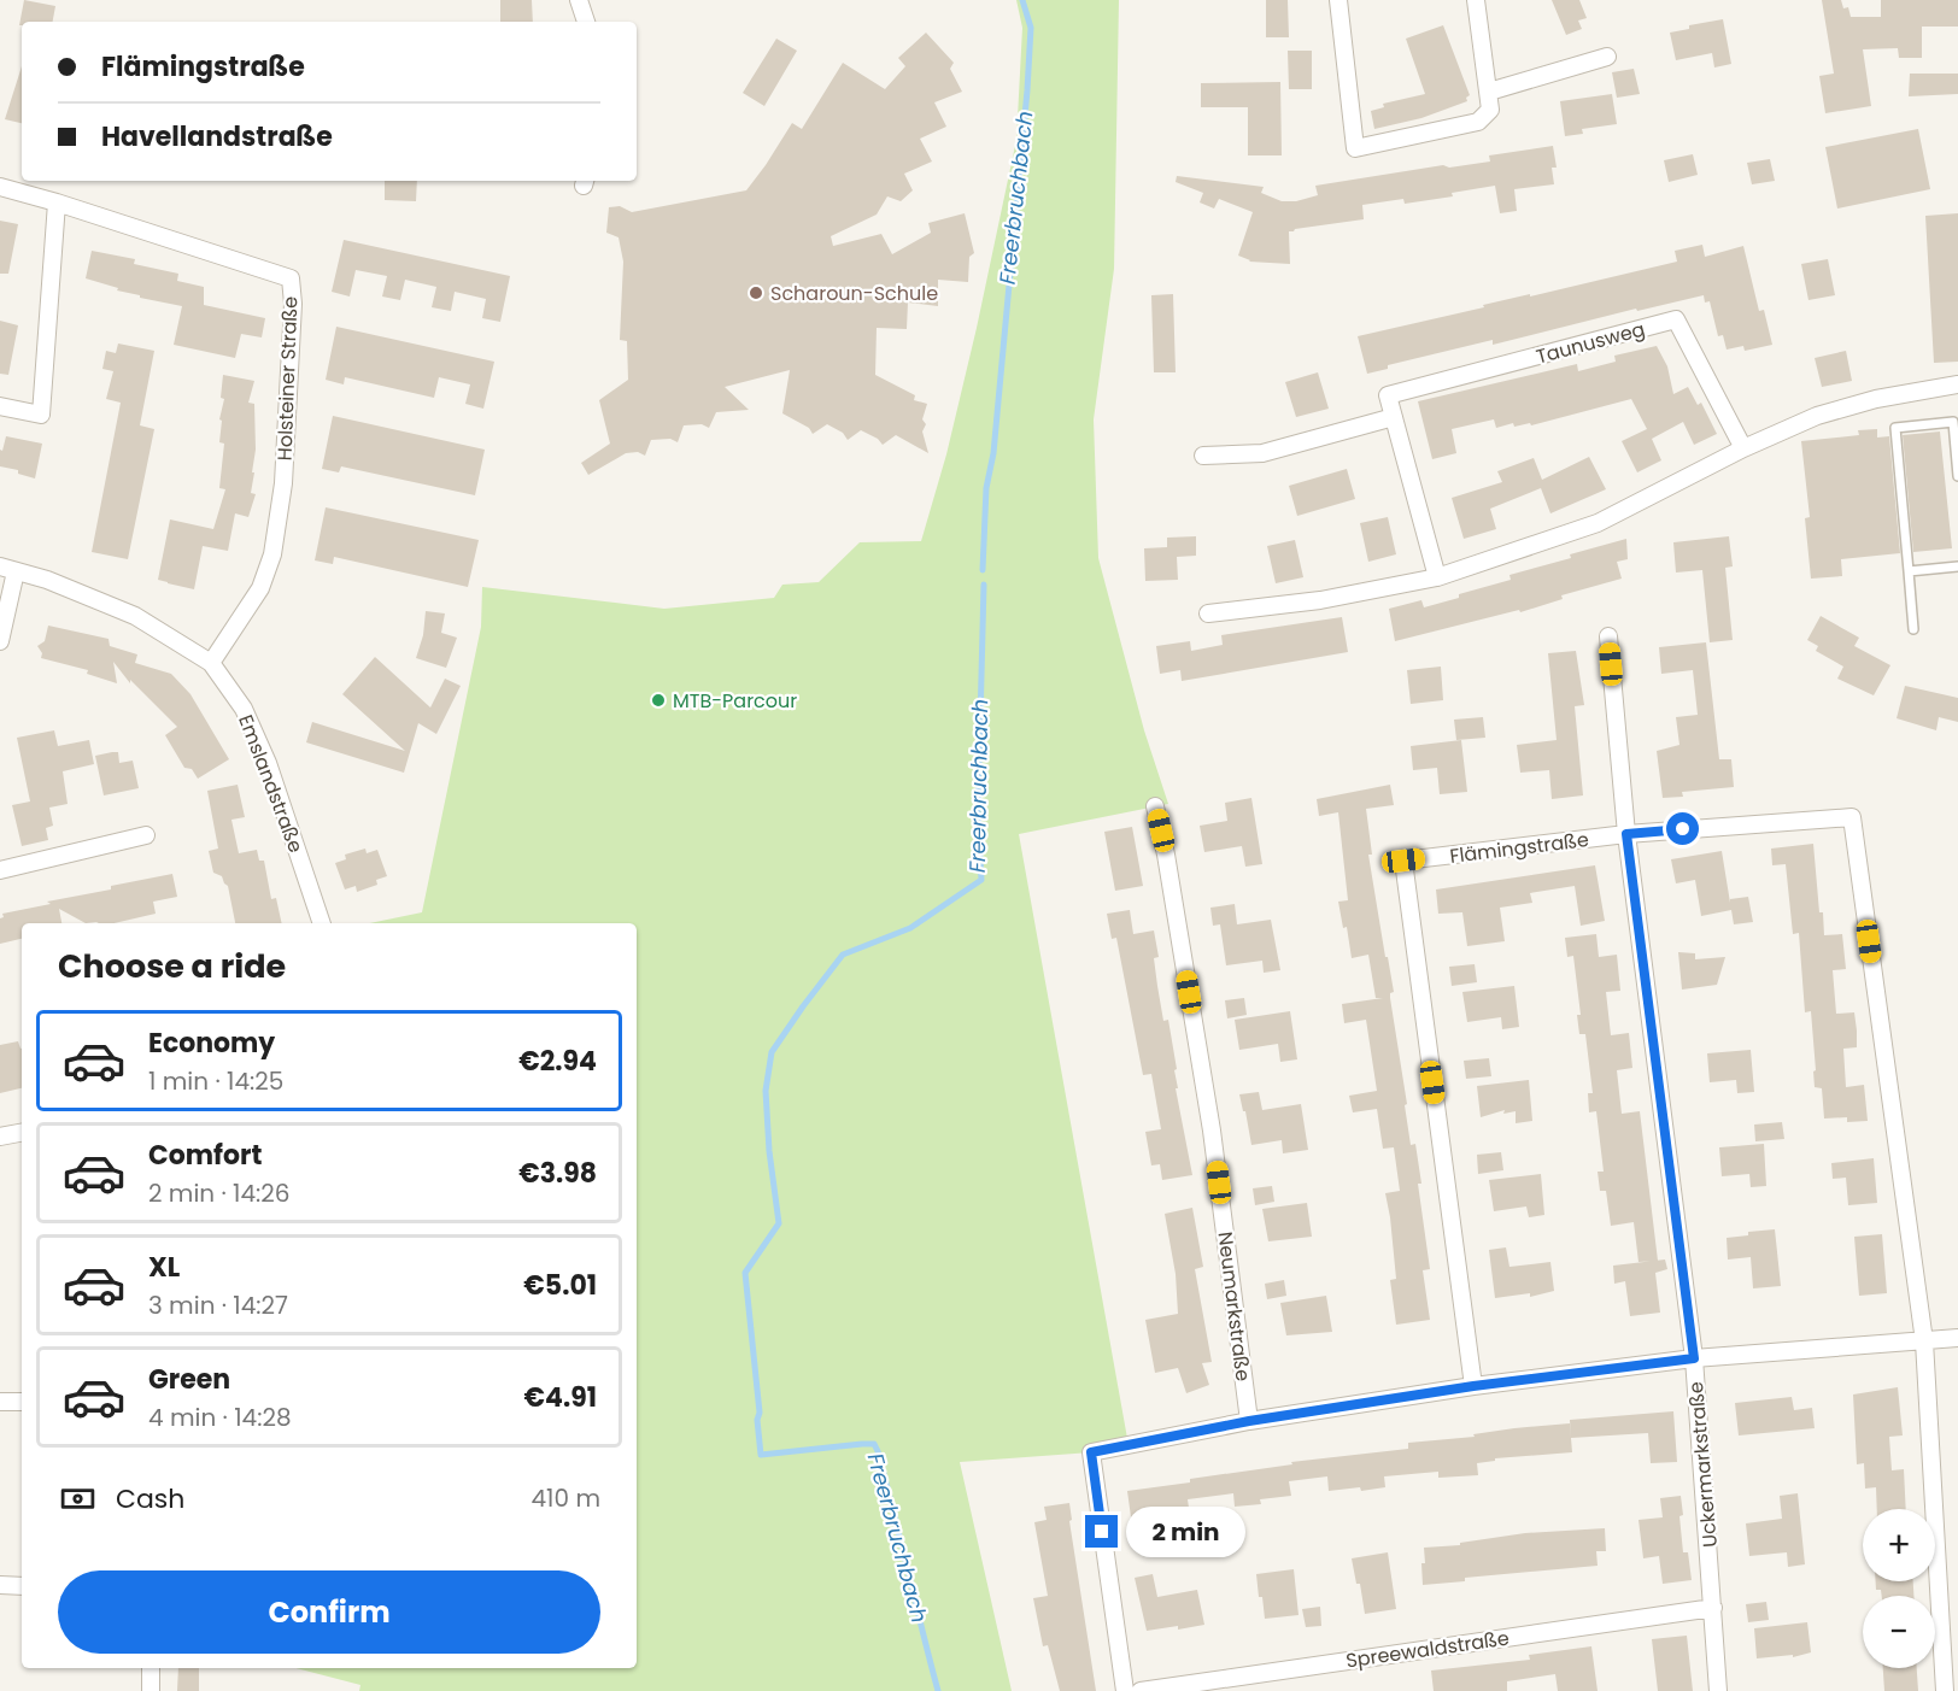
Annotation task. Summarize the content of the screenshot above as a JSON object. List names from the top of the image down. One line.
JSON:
{"streets":{"street":["Taunusweg","Holsteiner Straße","Emslandstraße","Flämingstraße","Neumarkstraße","Uckermarkstraße","Spreewaldstraße"]},"crossings":[["Holsteiner Straße","Emslandstraße"],["Flämingstraße","Uckermarkstraße"],["Uckermarkstraße","Spreewaldstraße"]],"water":["Freerbruchbach"],"places":["Scharoun-Schule","MTB-Parcour"],"page":{"banner":["Flämingstraße","Havellandstraße"],"heading":"Choose a ride","list":[{"name":"Economy","note":"1 min · 14:25","value":"€2.94"},{"name":"Comfort","note":"2 min · 14:26","value":"€3.98"},{"name":"XL","note":"3 min · 14:27","value":"€5.01"},{"name":"Green","note":"4 min · 14:28","value":"€4.91"}],"pay":["Cash","410 m"],"bubble":"2 min","map_buttons":["+","−"],"buttons":"Confirm"}}
